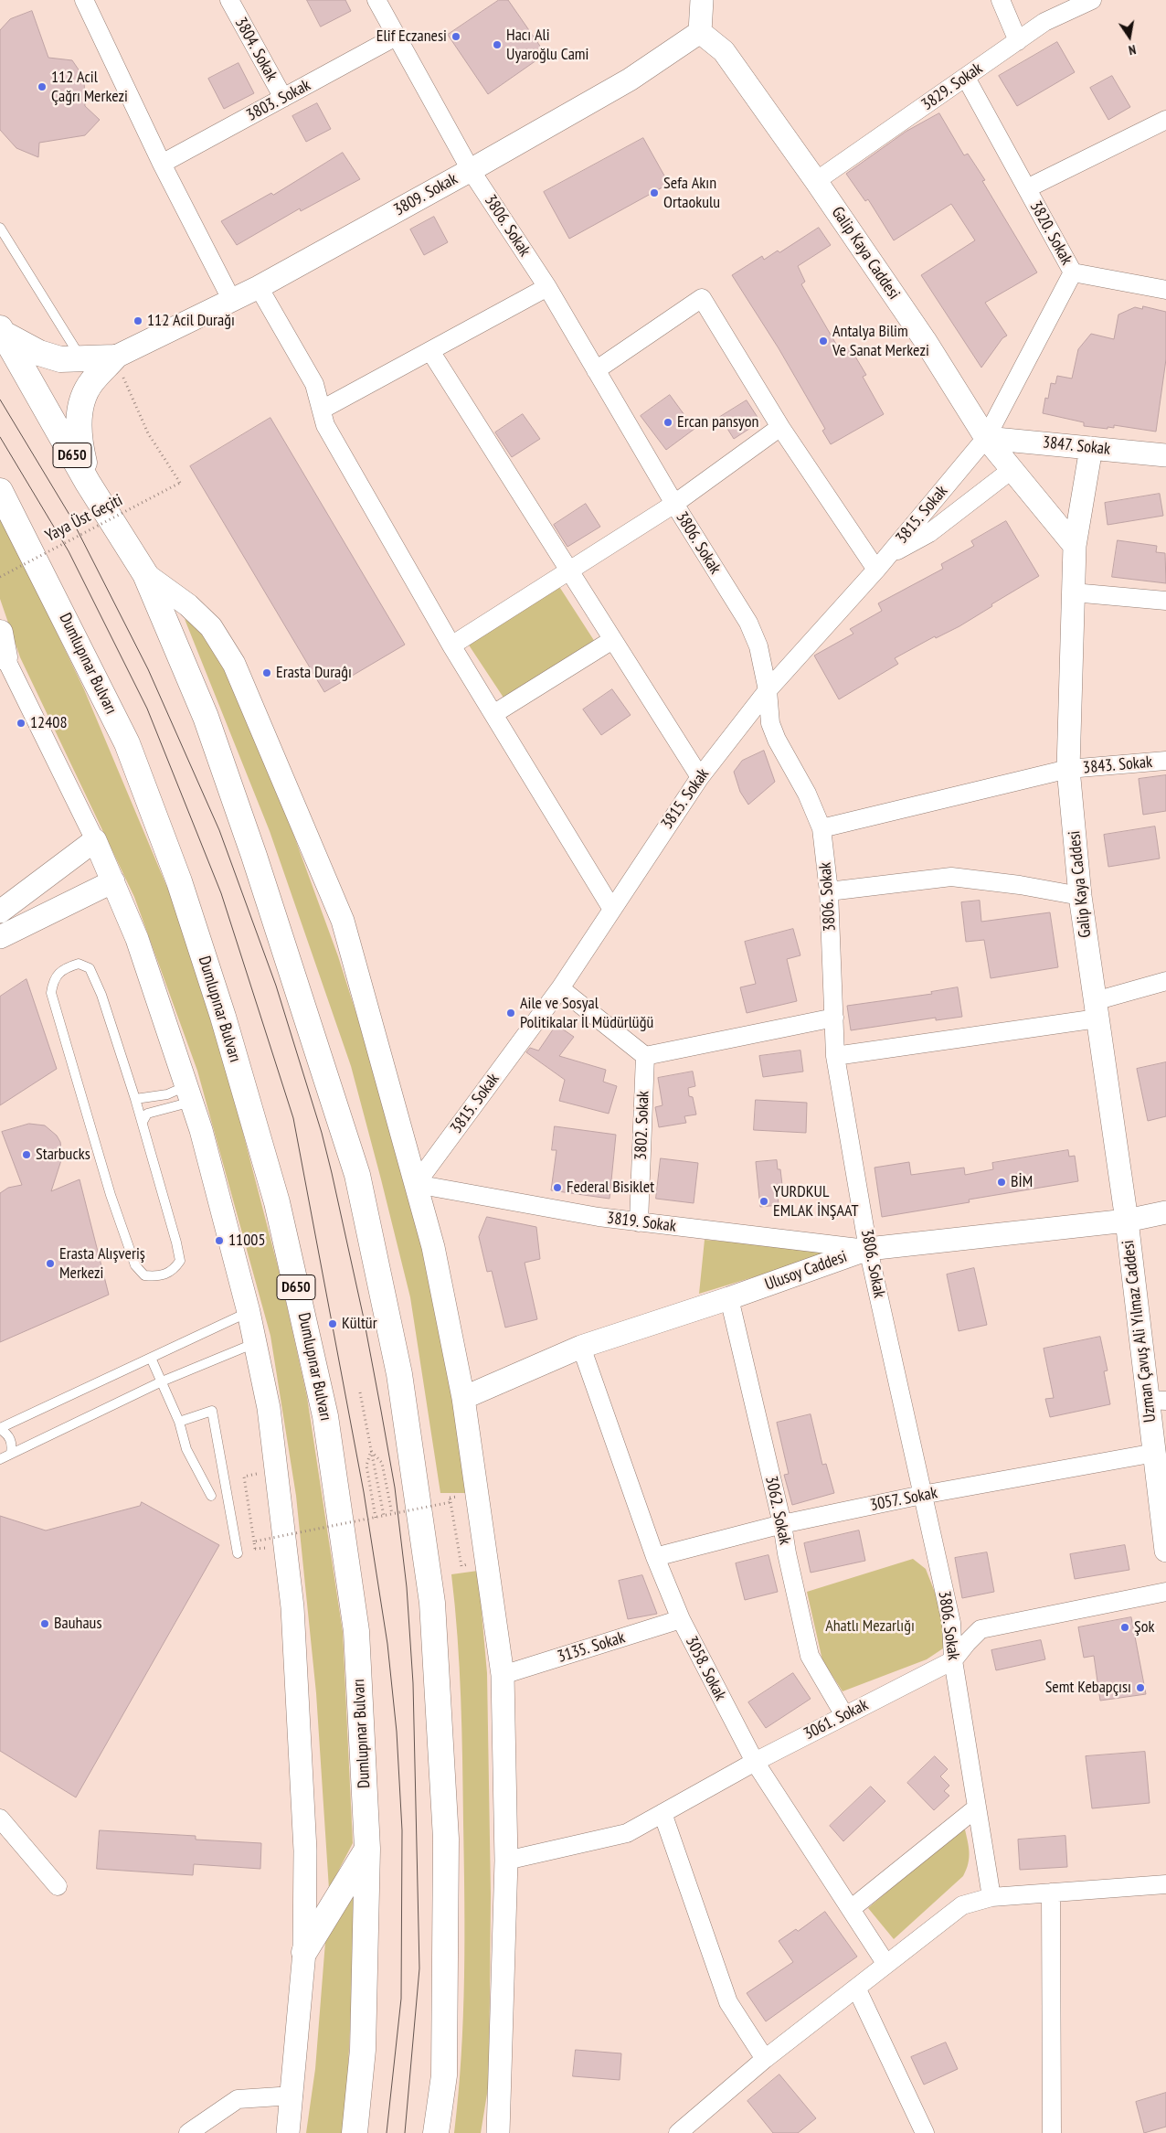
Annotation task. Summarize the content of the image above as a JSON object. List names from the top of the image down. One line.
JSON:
{"streets":{"highway":["D650","Dumlupınar Bulvarı"],"street":["3804. Sokak","3829. Sokak","3803. Sokak","3809. Sokak","3806. Sokak","3820. Sokak","Galip Kaya Caddesi","3847. Sokak","3815. Sokak","3843. Sokak","3802. Sokak","3819. Sokak","Ulusoy Caddesi","Uzman Çavuş Ali Yılmaz Caddesi","3057. Sokak","3062. Sokak","3135. Sokak","3058. Sokak","3061. Sokak"],"path":["Yaya Üst Geçiti"]},"crossings":[["3804. Sokak","3803. Sokak"],["3829. Sokak","3820. Sokak"],["3829. Sokak","Galip Kaya Caddesi"],["3803. Sokak","3806. Sokak"],["3809. Sokak","3806. Sokak"],["3809. Sokak","Galip Kaya Caddesi"],["3809. Sokak","Yaya Üst Geçiti"],["3806. Sokak","3815. Sokak"],["3806. Sokak","3843. Sokak"],["3806. Sokak","3819. Sokak"],["3806. Sokak","Ulusoy Caddesi"],["3806. Sokak","3057. Sokak"],["3806. Sokak","3061. Sokak"],["3820. Sokak","Galip Kaya Caddesi"],["3820. Sokak","3847. Sokak"],["3820. Sokak","3815. Sokak"],["Galip Kaya Caddesi","3847. Sokak"],["Galip Kaya Caddesi","3815. Sokak"],["Galip Kaya Caddesi","3843. Sokak"],["Galip Kaya Caddesi","Ulusoy Caddesi"],["Galip Kaya Caddesi","Uzman Çavuş Ali Yılmaz Caddesi"],["3847. Sokak","3815. Sokak"],["3815. Sokak","3819. Sokak"],["3802. Sokak","3819. Sokak"],["3819. Sokak","Ulusoy Caddesi"],["Ulusoy Caddesi","Uzman Çavuş Ali Yılmaz Caddesi"],["Ulusoy Caddesi","3062. Sokak"],["Ulusoy Caddesi","3058. Sokak"],["Uzman Çavuş Ali Yılmaz Caddesi","3057. Sokak"],["3057. Sokak","3062. Sokak"],["3057. Sokak","3058. Sokak"],["3062. Sokak","3061. Sokak"],["3135. Sokak","3058. Sokak"],["3058. Sokak","3061. Sokak"]],"parks":["Ahatlı Mezarlığı"],"places":["Elif Eczanesi","Hacı Ali Uyaroğlu Cami","112 Acil Çağrı Merkezi","Sefa Akın Ortaokulu","112 Acil Durağı","Antalya Bilim Ve Sanat Merkezi","Ercan pansyon","Erasta Duraĝı","12408","Aile ve Sosyal Politikalar İl Müdürlüğü","Starbucks","BİM","Federal Bisiklet","YURDKUL EMLAK İNŞAAT","11005","Erasta Alışveriş Merkezi","Kültür","Bauhaus","Şok","Semt Kebapçısı"],"north":"bottom"}
